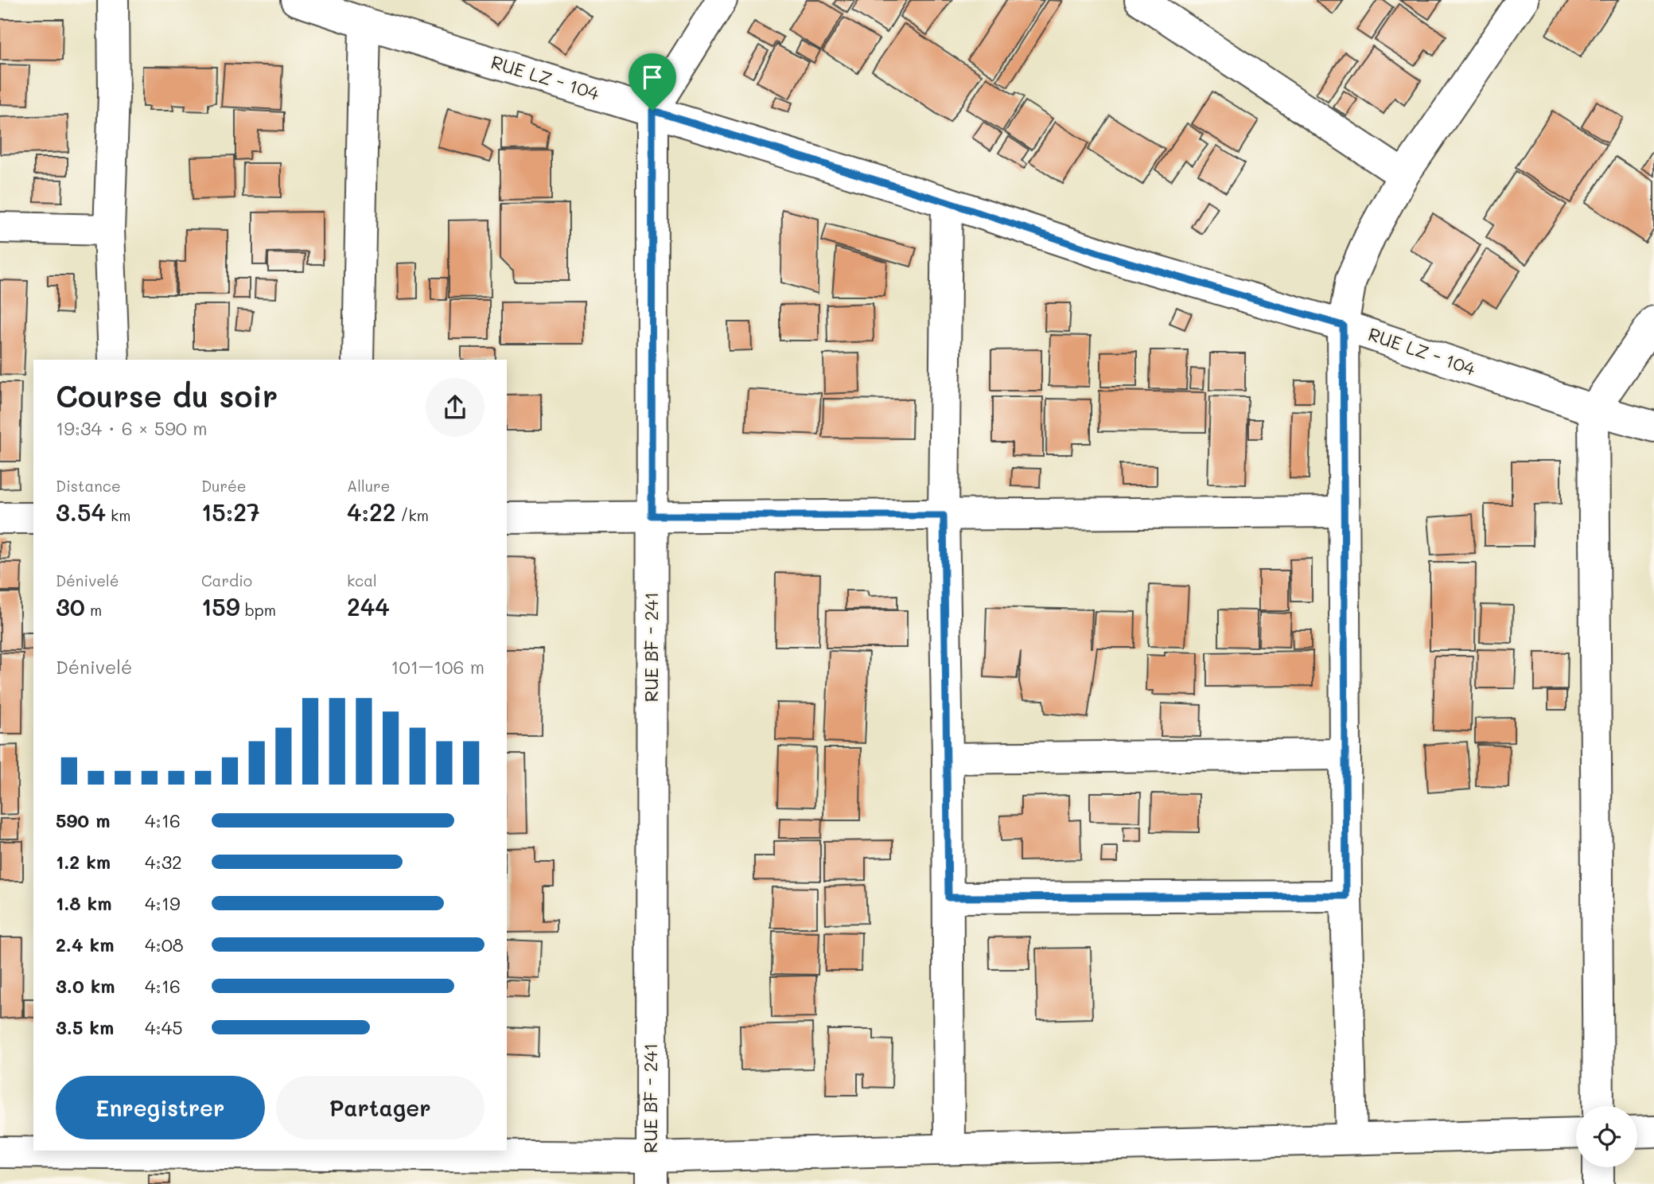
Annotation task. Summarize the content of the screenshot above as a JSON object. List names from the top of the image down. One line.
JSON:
{"streets":{"street":["RUE LZ - 104","RUE BF - 241"]},"crossings":[["RUE LZ - 104","RUE BF - 241"]],"page":{"heading":["Course du soir","19:34 · 6 × 590 m"],"stats":[["Distance","3.54 km"],["Durée","15:27"],["Allure","4:22 /km"],["Dénivelé","30 m"],["Cardio","159 bpm"],["kcal","244"]],"chart":["Dénivelé","101–106 m"],"list":[{"name":"590 m","note":"4:16"},{"name":"1.2 km","note":"4:32"},{"name":"1.8 km","note":"4:19"},{"name":"2.4 km","note":"4:08"},{"name":"3.0 km","note":"4:16"},{"name":"3.5 km","note":"4:45"}],"buttons":["Enregistrer","Partager"]}}
